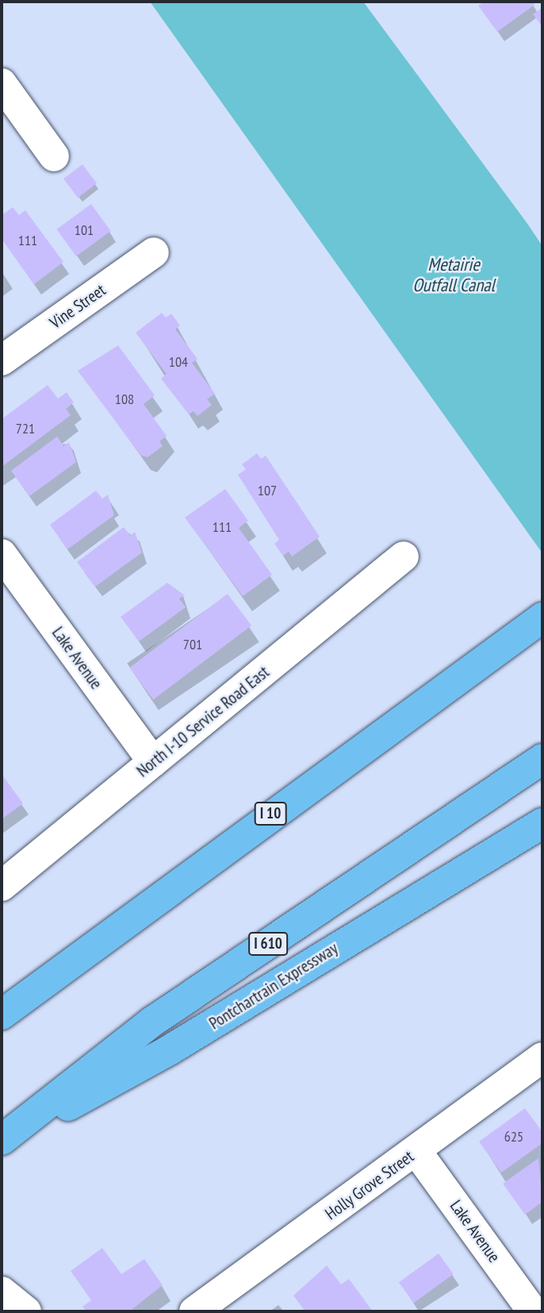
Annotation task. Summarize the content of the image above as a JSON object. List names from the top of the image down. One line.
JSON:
{"streets":{"highway":["I 10","I 610","Pontchartrain Expressway"],"street":["Vine Street","Lake Avenue","North I-10 Service Road East","Holly Grove Street"]},"crossings":[["Lake Avenue","North I-10 Service Road East"],["Lake Avenue","Holly Grove Street"],["I 610","Pontchartrain Expressway"]],"water":["Metairie Outfall Canal"],"house_numbers":["101","111","104","108","721","107","111","701","625"]}
